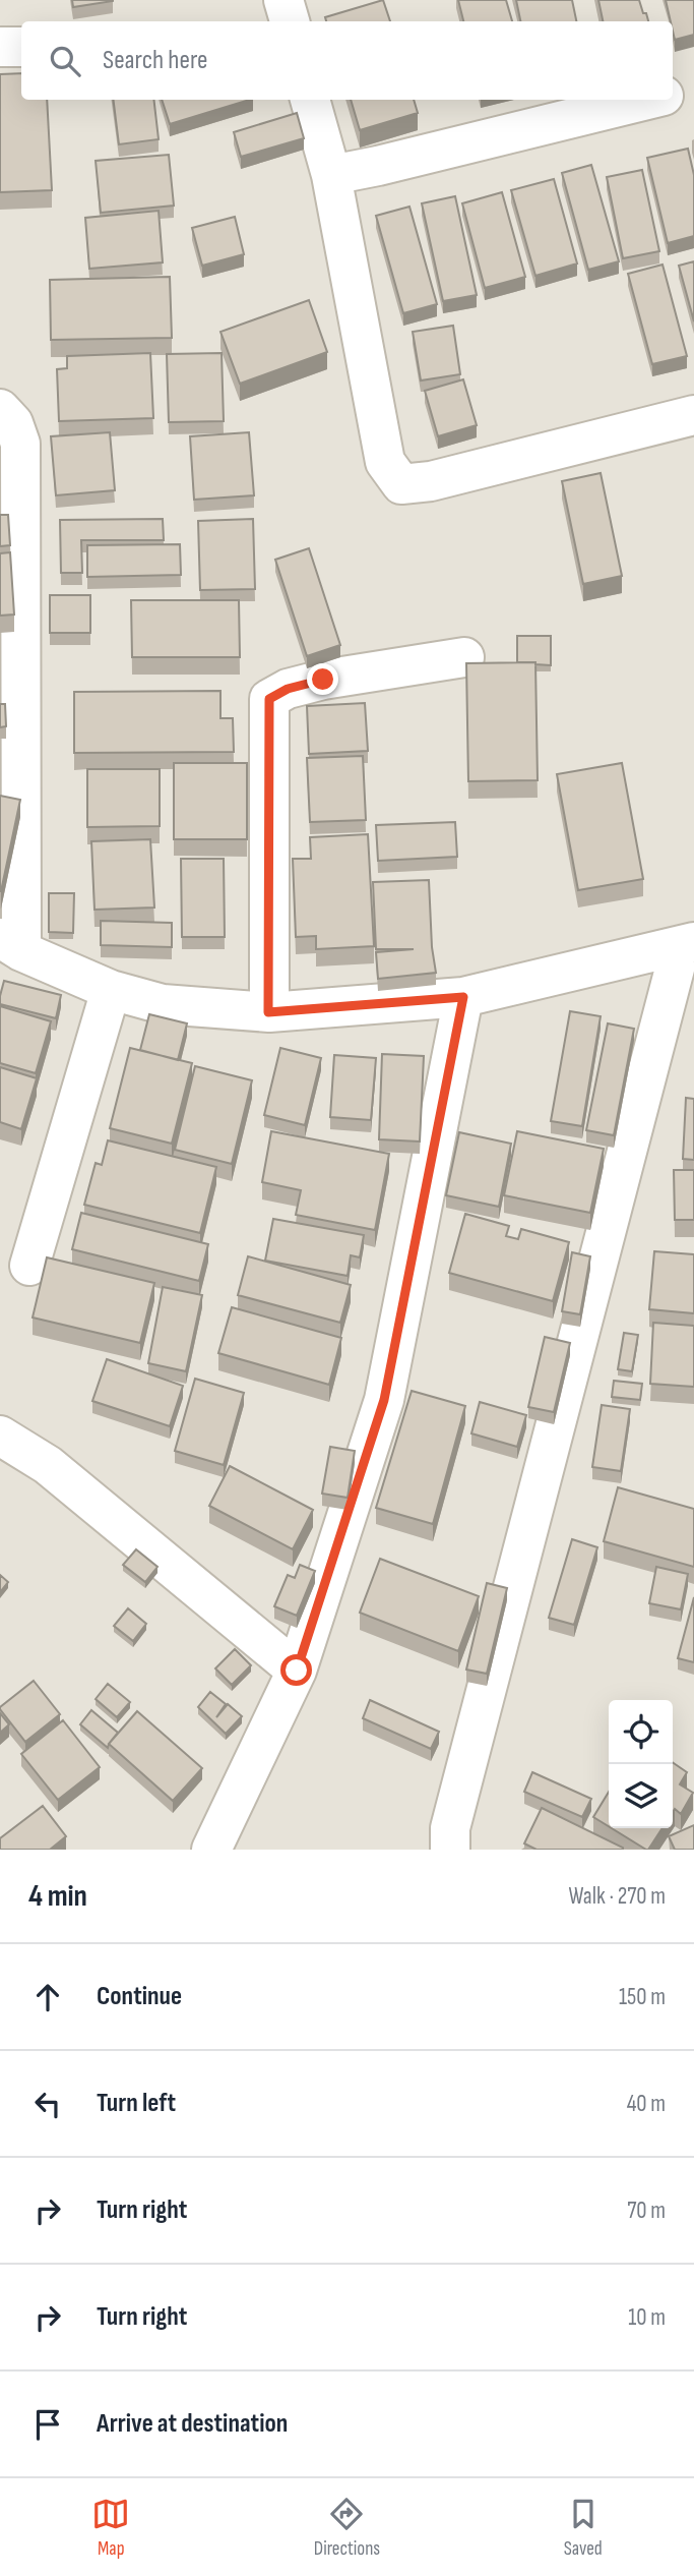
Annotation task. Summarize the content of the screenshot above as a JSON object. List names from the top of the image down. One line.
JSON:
{"page":{"search":"Search here","heading":["4 min","Walk · 270 m"],"list":[["Continue","150 m"],["Turn left","40 m"],["Turn right","70 m"],["Turn right","10 m"],"Arrive at destination"],"nav":["Map","Directions","Saved"]}}
